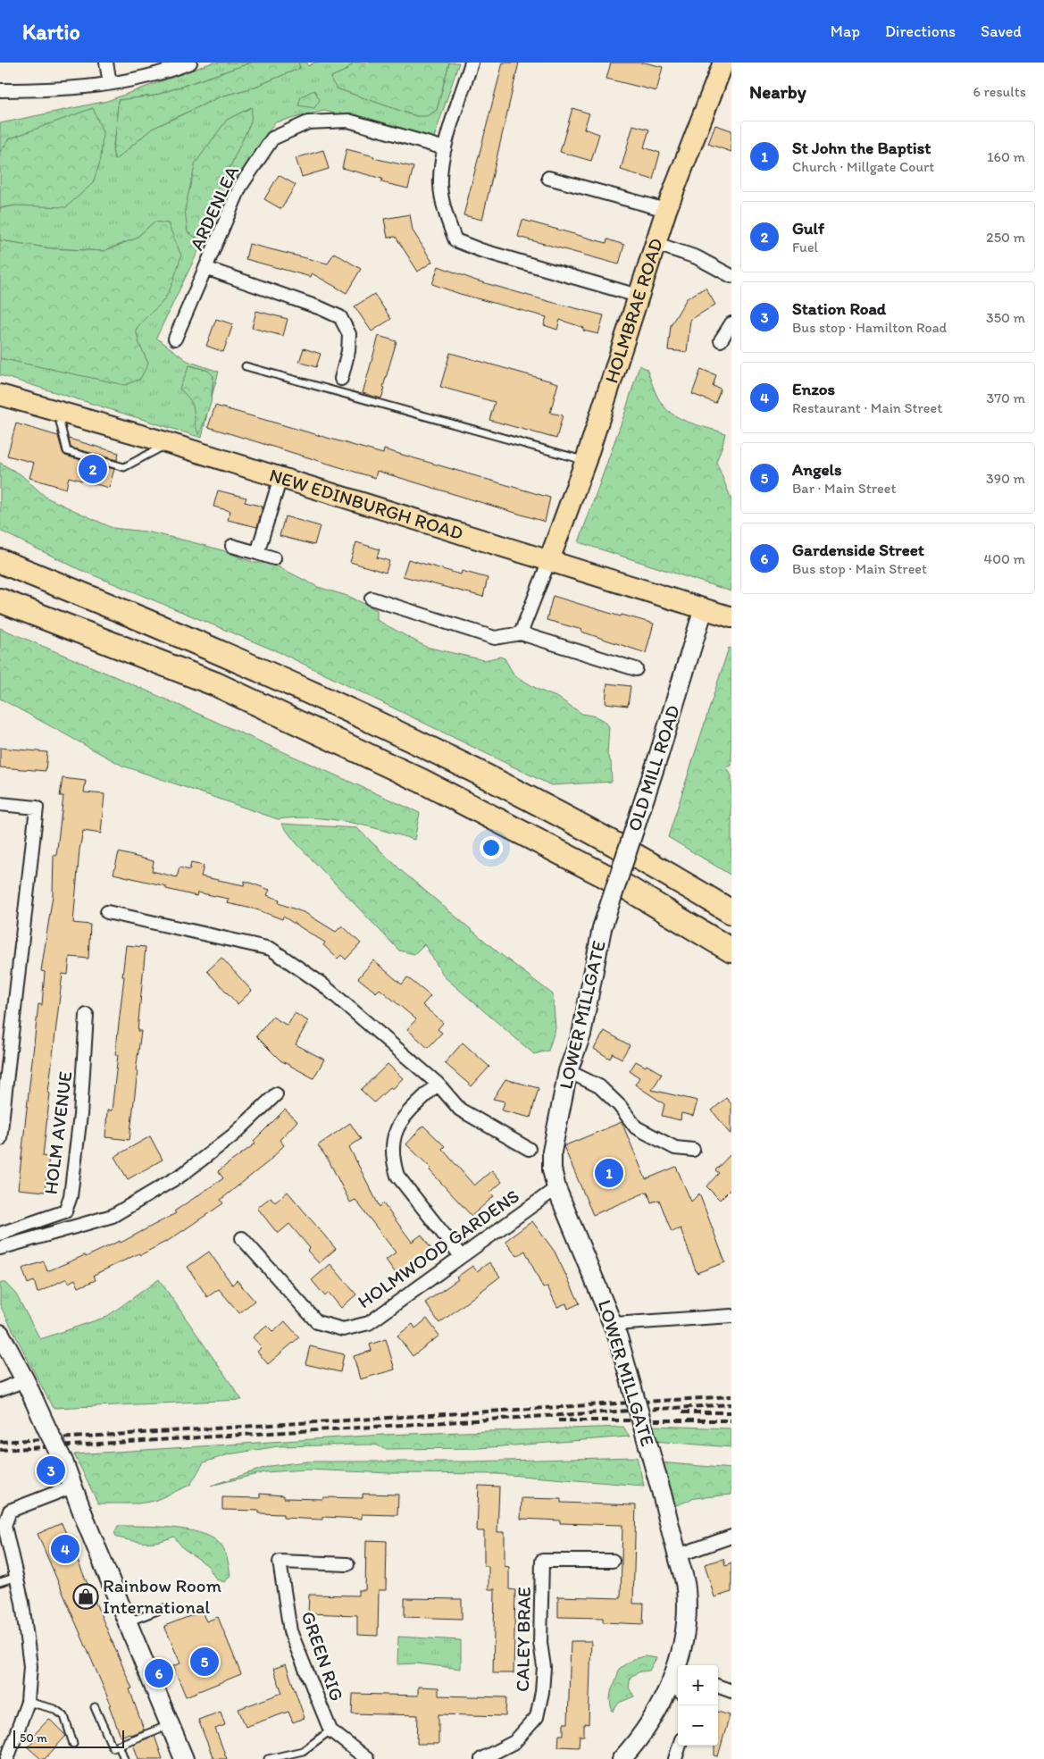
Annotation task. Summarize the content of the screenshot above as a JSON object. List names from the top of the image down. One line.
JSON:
{"streets":{"main road":["HOLMBRAE ROAD","NEW EDINBURGH ROAD"],"street":["ARDENLEA","OLD MILL ROAD","LOWER MILLGATE","HOLM AVENUE","HOLMWOOD GARDENS","CALEY BRAE","GREEN RIG"]},"crossings":[["HOLMBRAE ROAD","NEW EDINBURGH ROAD"],["NEW EDINBURGH ROAD","OLD MILL ROAD"],["OLD MILL ROAD","LOWER MILLGATE"],["LOWER MILLGATE","HOLMWOOD GARDENS"]],"places":{"shop":["Rainbow Room International"]},"scale_bar":"50 m","page":{"header":"Kartio","nav":["Map","Directions","Saved"],"heading":["Nearby","6 results"],"list":[{"mark":"1","name":"St John the Baptist","note":"Church · Millgate Court","value":"160 m"},{"mark":"2","name":"Gulf","note":"Fuel","value":"250 m"},{"mark":"3","name":"Station Road","note":"Bus stop · Hamilton Road","value":"350 m"},{"mark":"4","name":"Enzos","note":"Restaurant · Main Street","value":"370 m"},{"mark":"5","name":"Angels","note":"Bar · Main Street","value":"390 m"},{"mark":"6","name":"Gardenside Street","note":"Bus stop · Main Street","value":"400 m"}],"pins":["2","1","3","4","5","6"],"map_buttons":["+","−"],"scale":"50 m"}}
